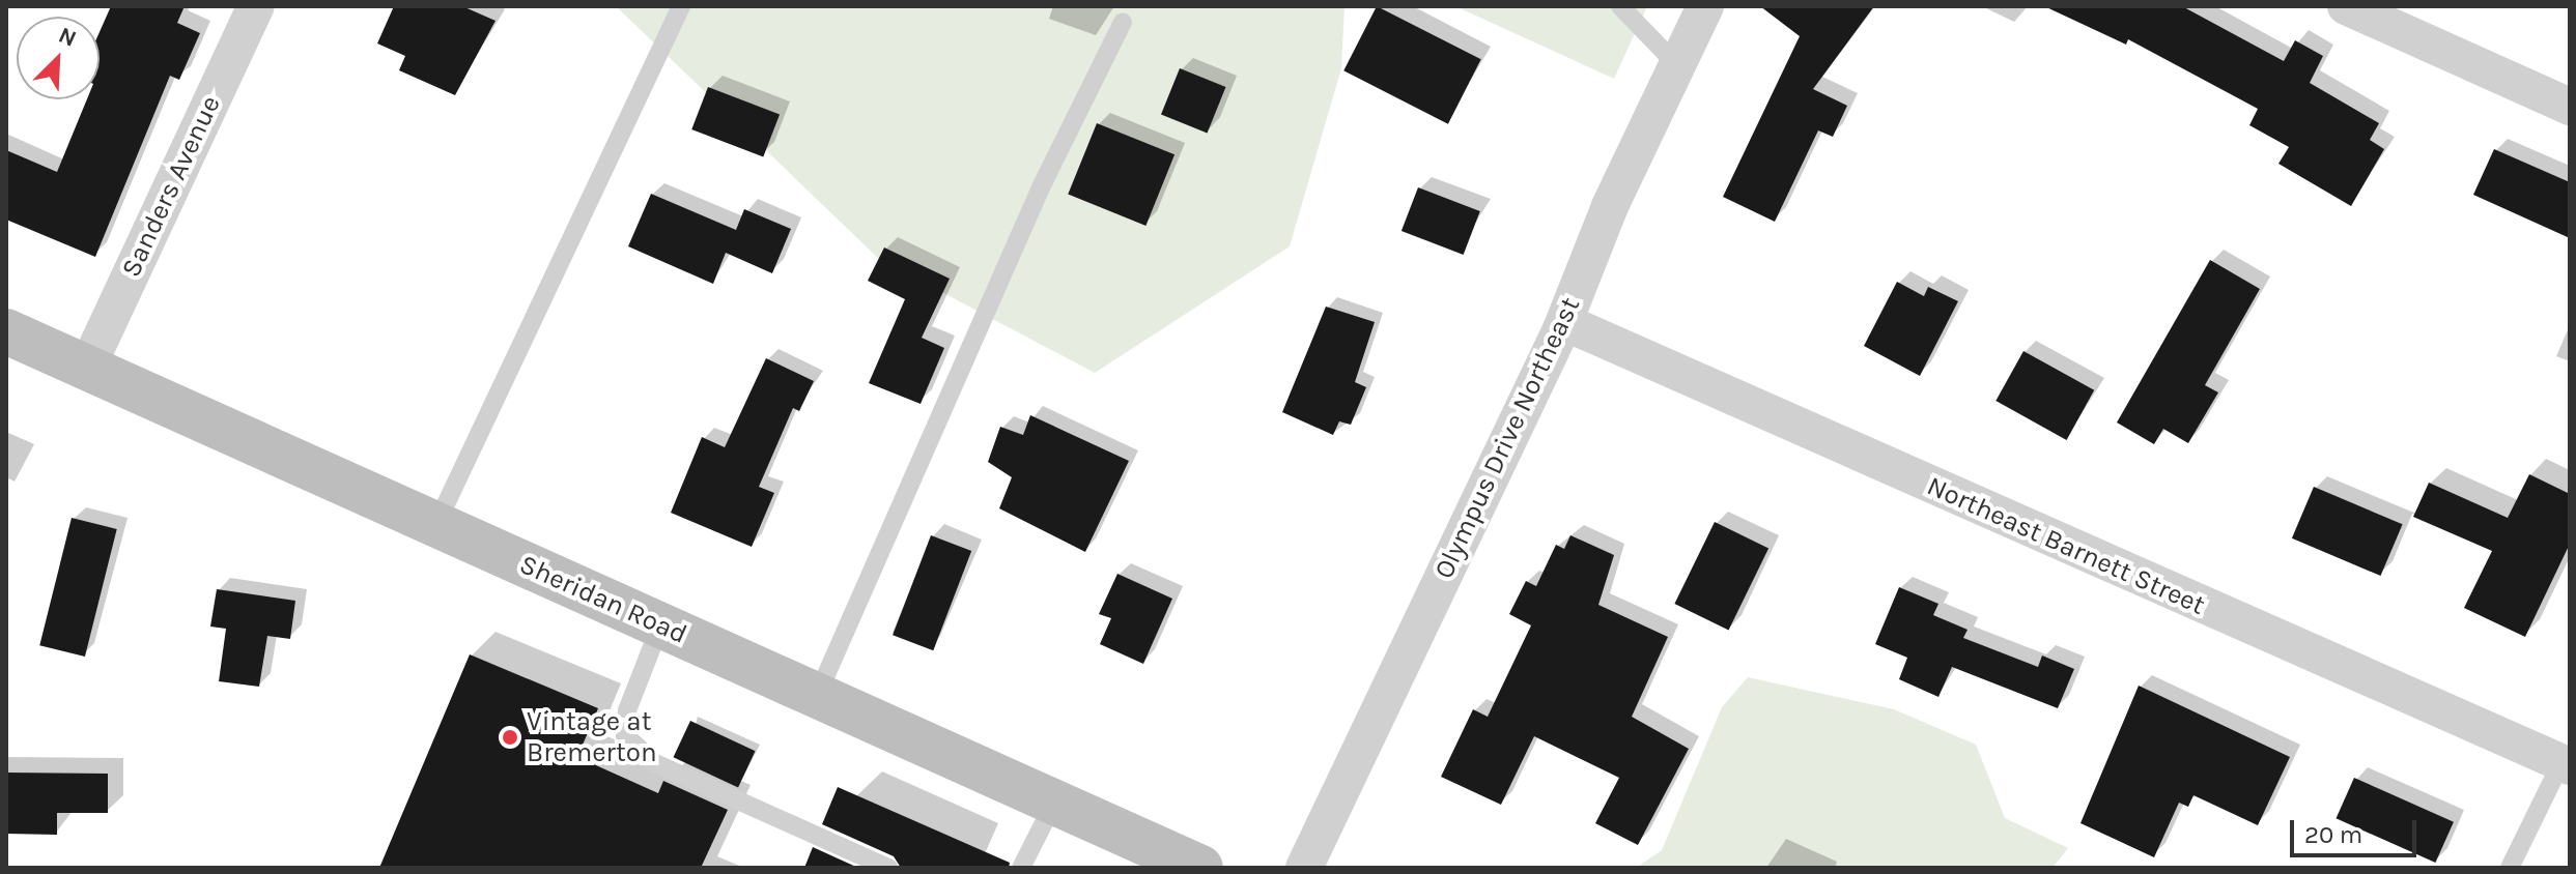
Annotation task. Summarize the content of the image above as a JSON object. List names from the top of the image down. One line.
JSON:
{"streets":{"main road":["Sheridan Road"],"street":["Sanders Avenue","Olympus Drive Northeast","Northeast Barnett Street"]},"crossings":[["Sanders Avenue","Sheridan Road"],["Olympus Drive Northeast","Northeast Barnett Street"]],"places":["Vintage at Bremerton"],"scale_bar":"20 m","north":"top right"}
